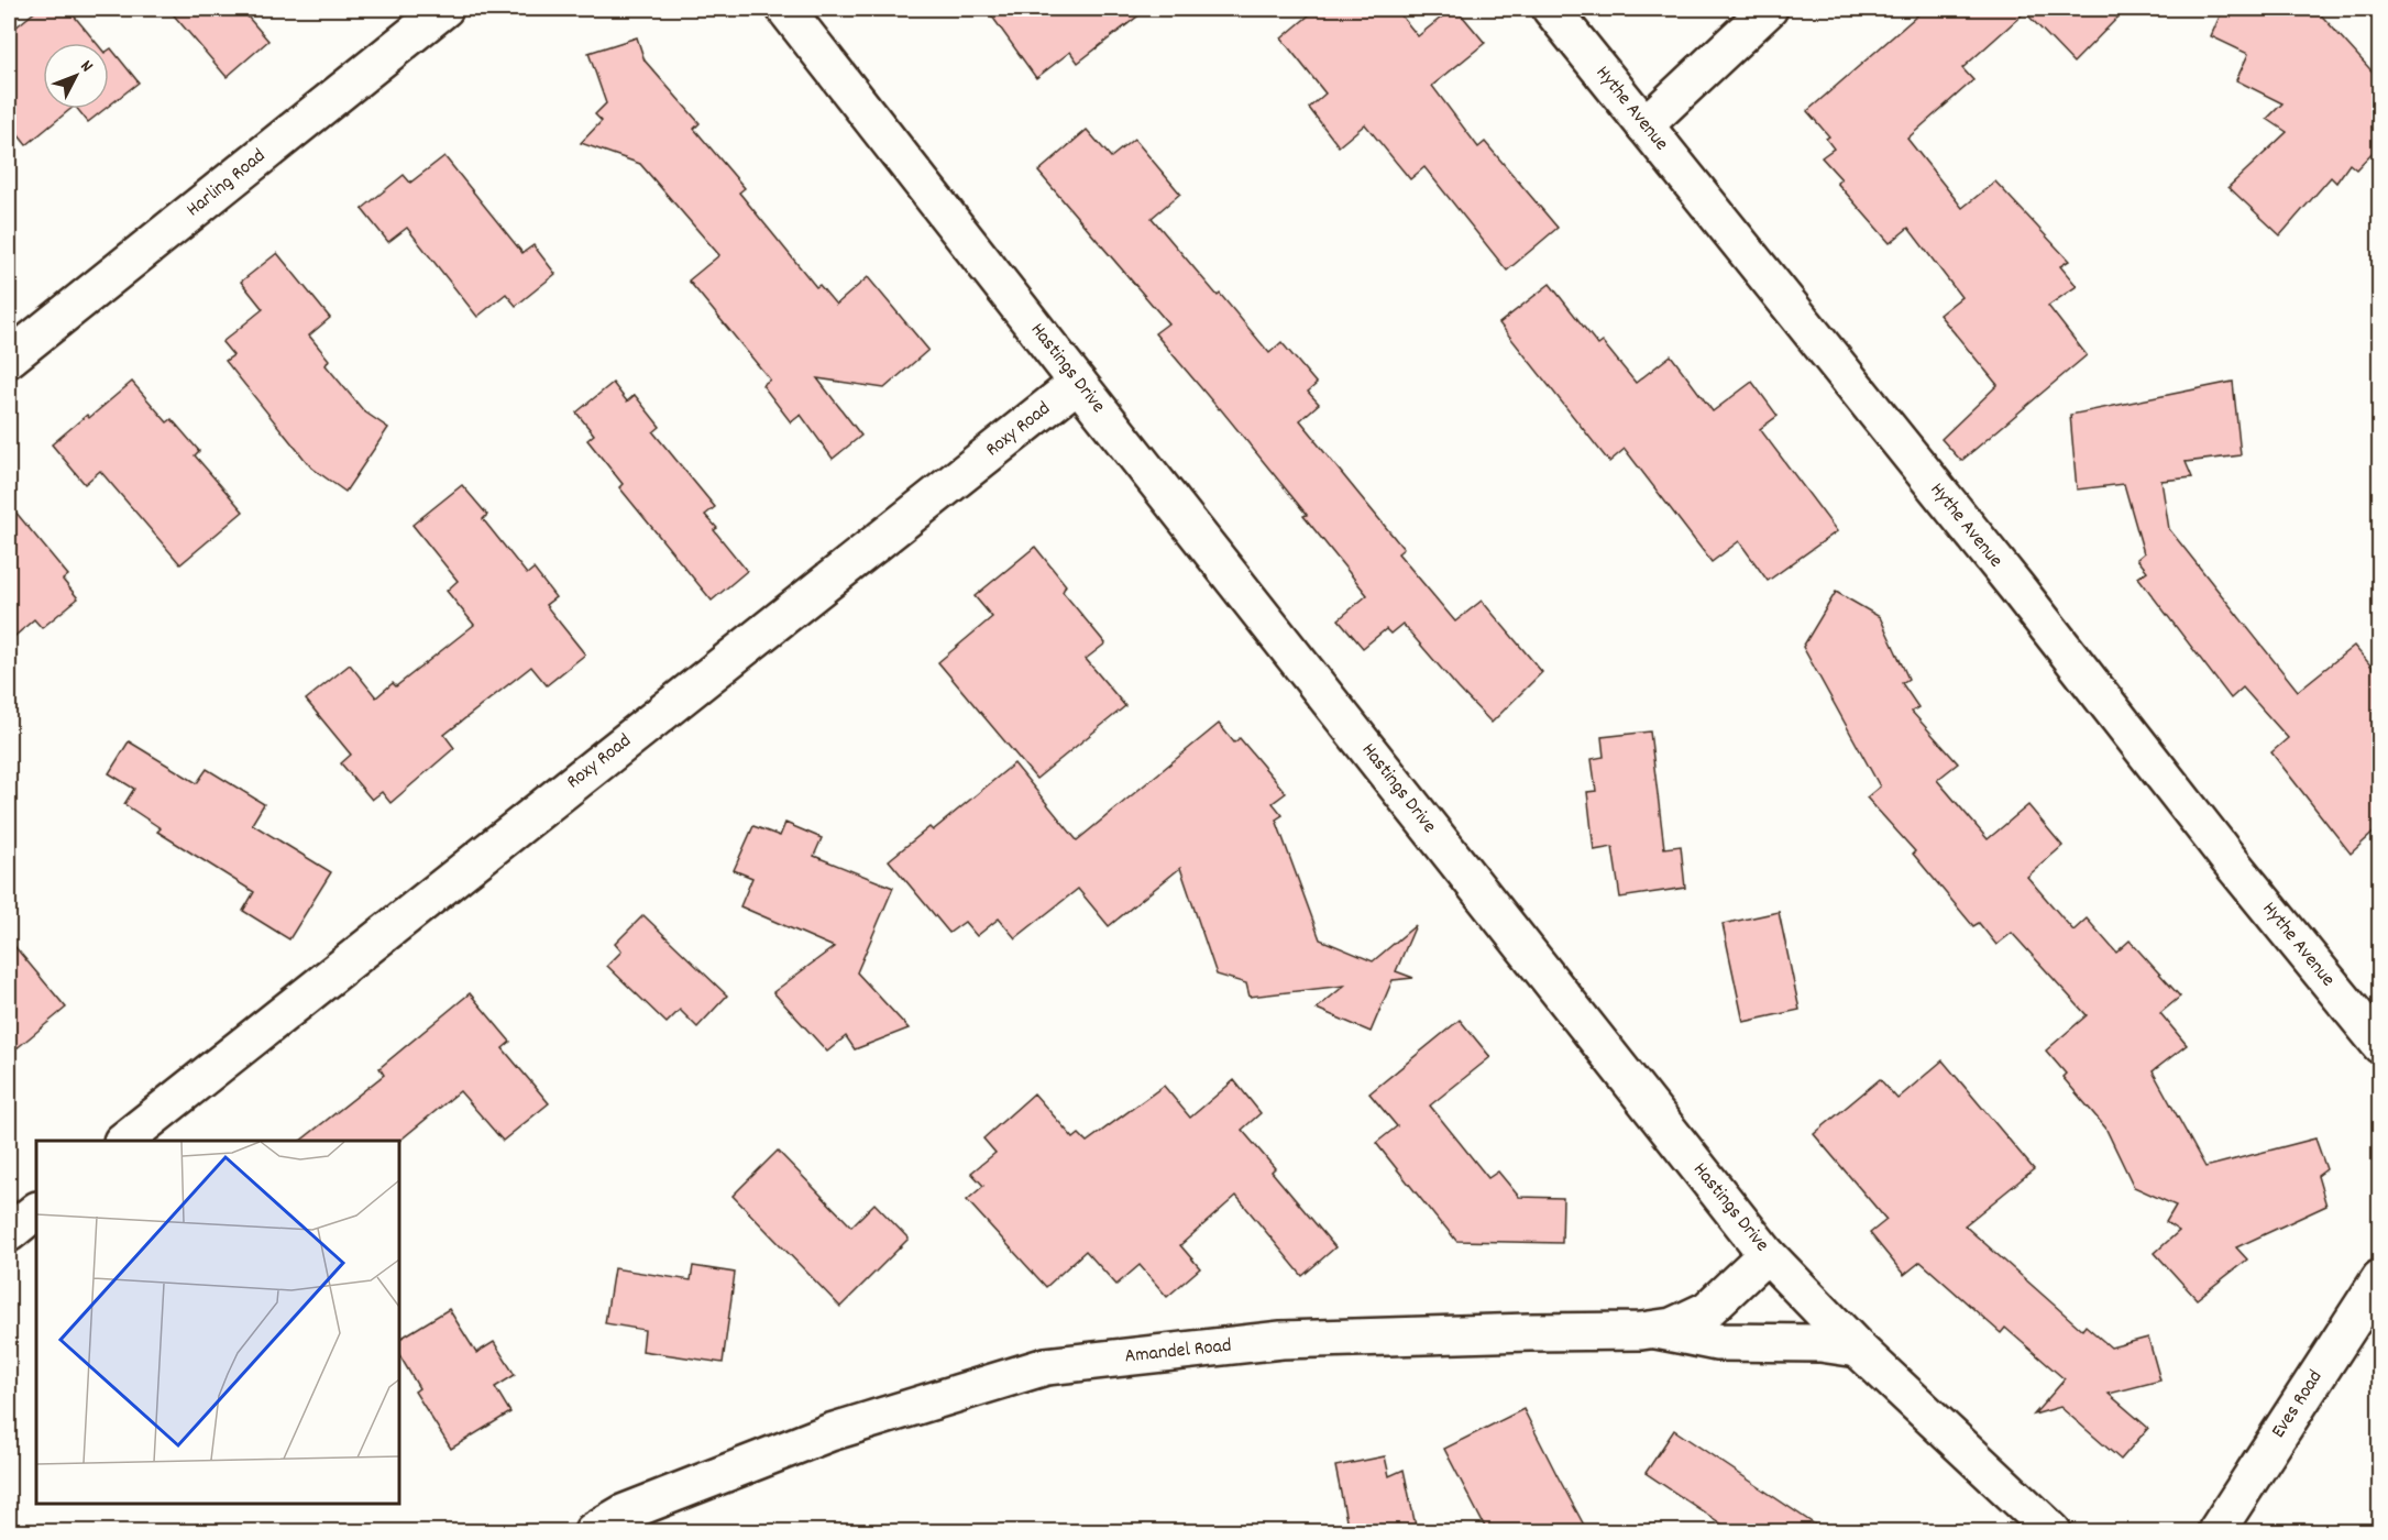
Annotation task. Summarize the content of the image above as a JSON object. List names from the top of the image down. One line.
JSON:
{"streets":{"street":["Hythe Avenue","Harling Road","Hastings Drive","Roxy Road","Amandel Road","Eves Road"]},"crossings":[["Hastings Drive","Roxy Road"],["Hastings Drive","Amandel Road"]],"north":"top right"}
